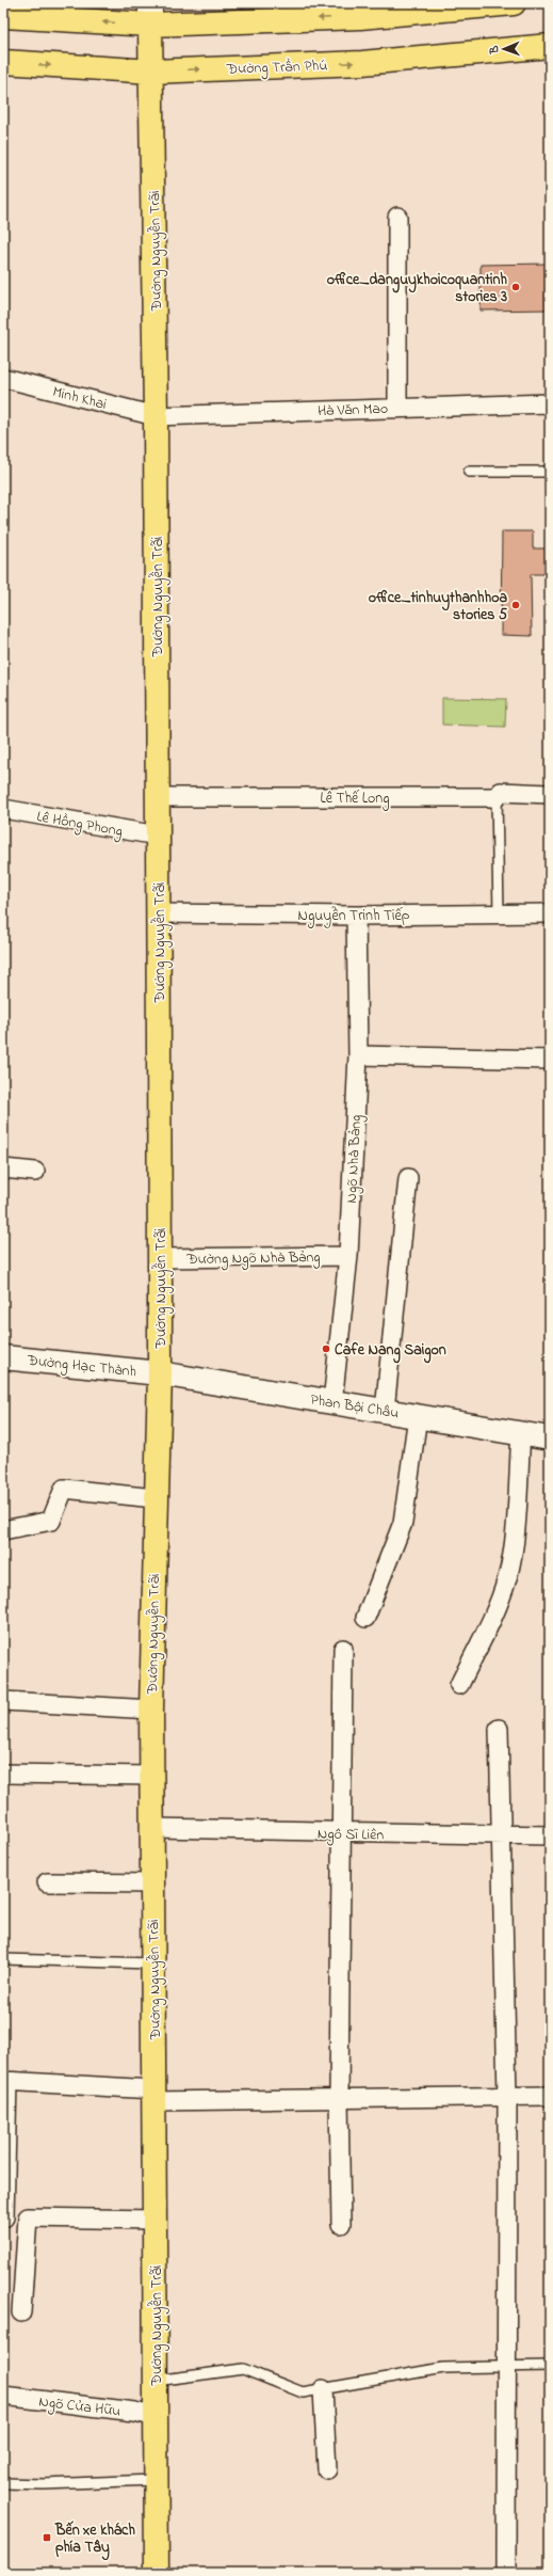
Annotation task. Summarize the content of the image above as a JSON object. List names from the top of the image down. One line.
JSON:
{"streets":{"highway":["Đường Trần Phú","Đường Nguyễn Trãi"],"street":["Minh Khai","Hà Văn Mao","Lê Thế Long","Lê Hồng Phong","Nguyễn Trinh Tiếp","Ngõ Nhà Bảng","Đường Ngõ Nhà Bảng","Đường Hạc Thành","Phan Bội Châu","Ngô Sĩ Liên","Ngõ Cửa Hữu"]},"crossings":[["Đường Trần Phú","Đường Nguyễn Trãi"],["Đường Nguyễn Trãi","Minh Khai"],["Đường Nguyễn Trãi","Hà Văn Mao"],["Đường Nguyễn Trãi","Lê Thế Long"],["Đường Nguyễn Trãi","Lê Hồng Phong"],["Đường Nguyễn Trãi","Nguyễn Trinh Tiếp"],["Đường Nguyễn Trãi","Đường Ngõ Nhà Bảng"],["Đường Nguyễn Trãi","Đường Hạc Thành"],["Đường Nguyễn Trãi","Phan Bội Châu"],["Đường Nguyễn Trãi","Ngô Sĩ Liên"],["Đường Nguyễn Trãi","Ngõ Cửa Hữu"],["Minh Khai","Hà Văn Mao"],["Nguyễn Trinh Tiếp","Ngõ Nhà Bảng"],["Ngõ Nhà Bảng","Đường Ngõ Nhà Bảng"],["Ngõ Nhà Bảng","Phan Bội Châu"],["Đường Hạc Thành","Phan Bội Châu"]],"places":{"other":["office_danguykhoicoquantinh stories 3","office_tinhuythanhhoa stories 5","Cafe Nang Saigon"],"transit":["Bến xe khách phía Tây"]},"north":"left"}
